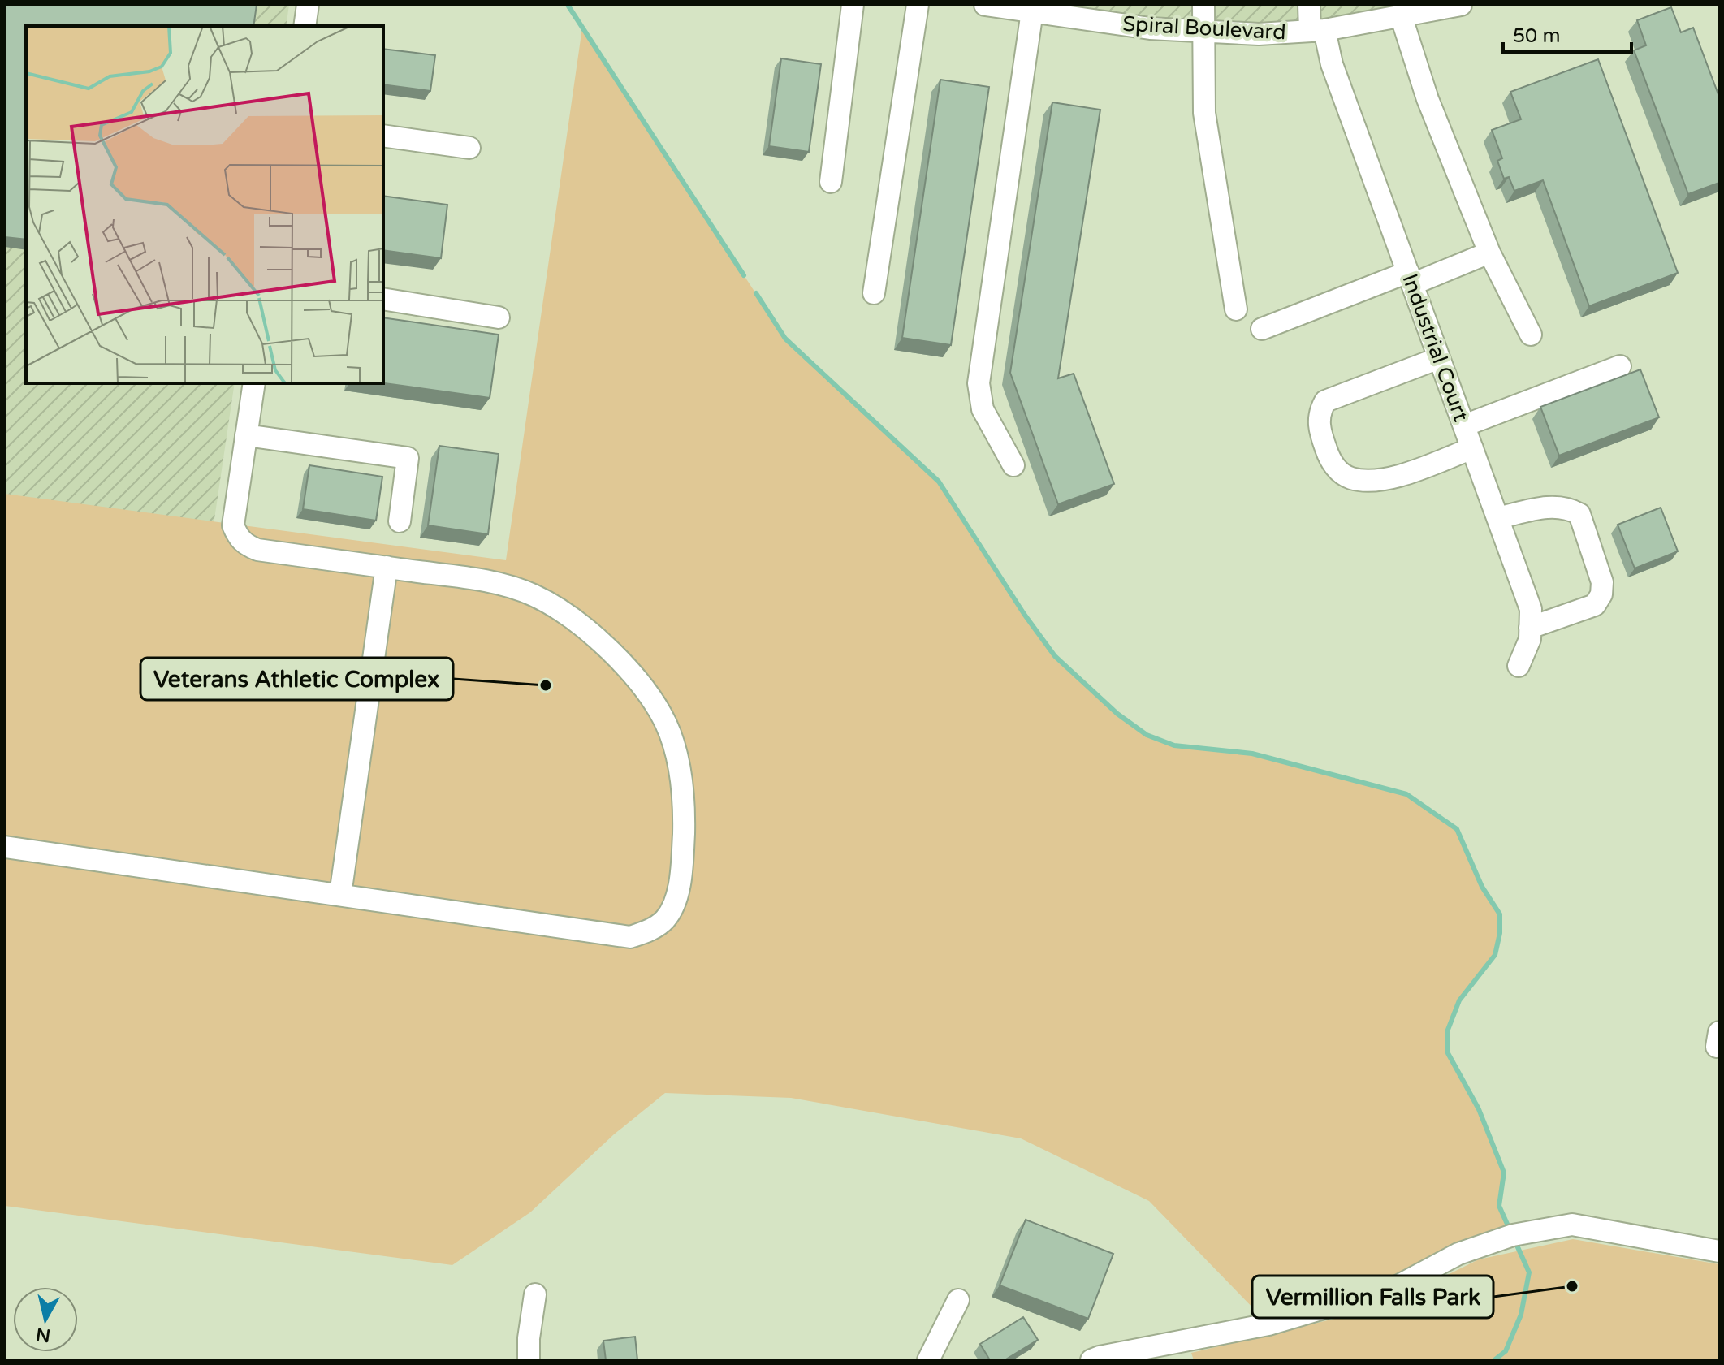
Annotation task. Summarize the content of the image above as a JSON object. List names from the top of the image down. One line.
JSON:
{"streets":{"street":["Spiral Boulevard","Industrial Court"]},"crossings":[["Spiral Boulevard","Industrial Court"]],"places":["Veterans Athletic Complex","Vermillion Falls Park"],"scale_bar":"50 m","north":"bottom"}
